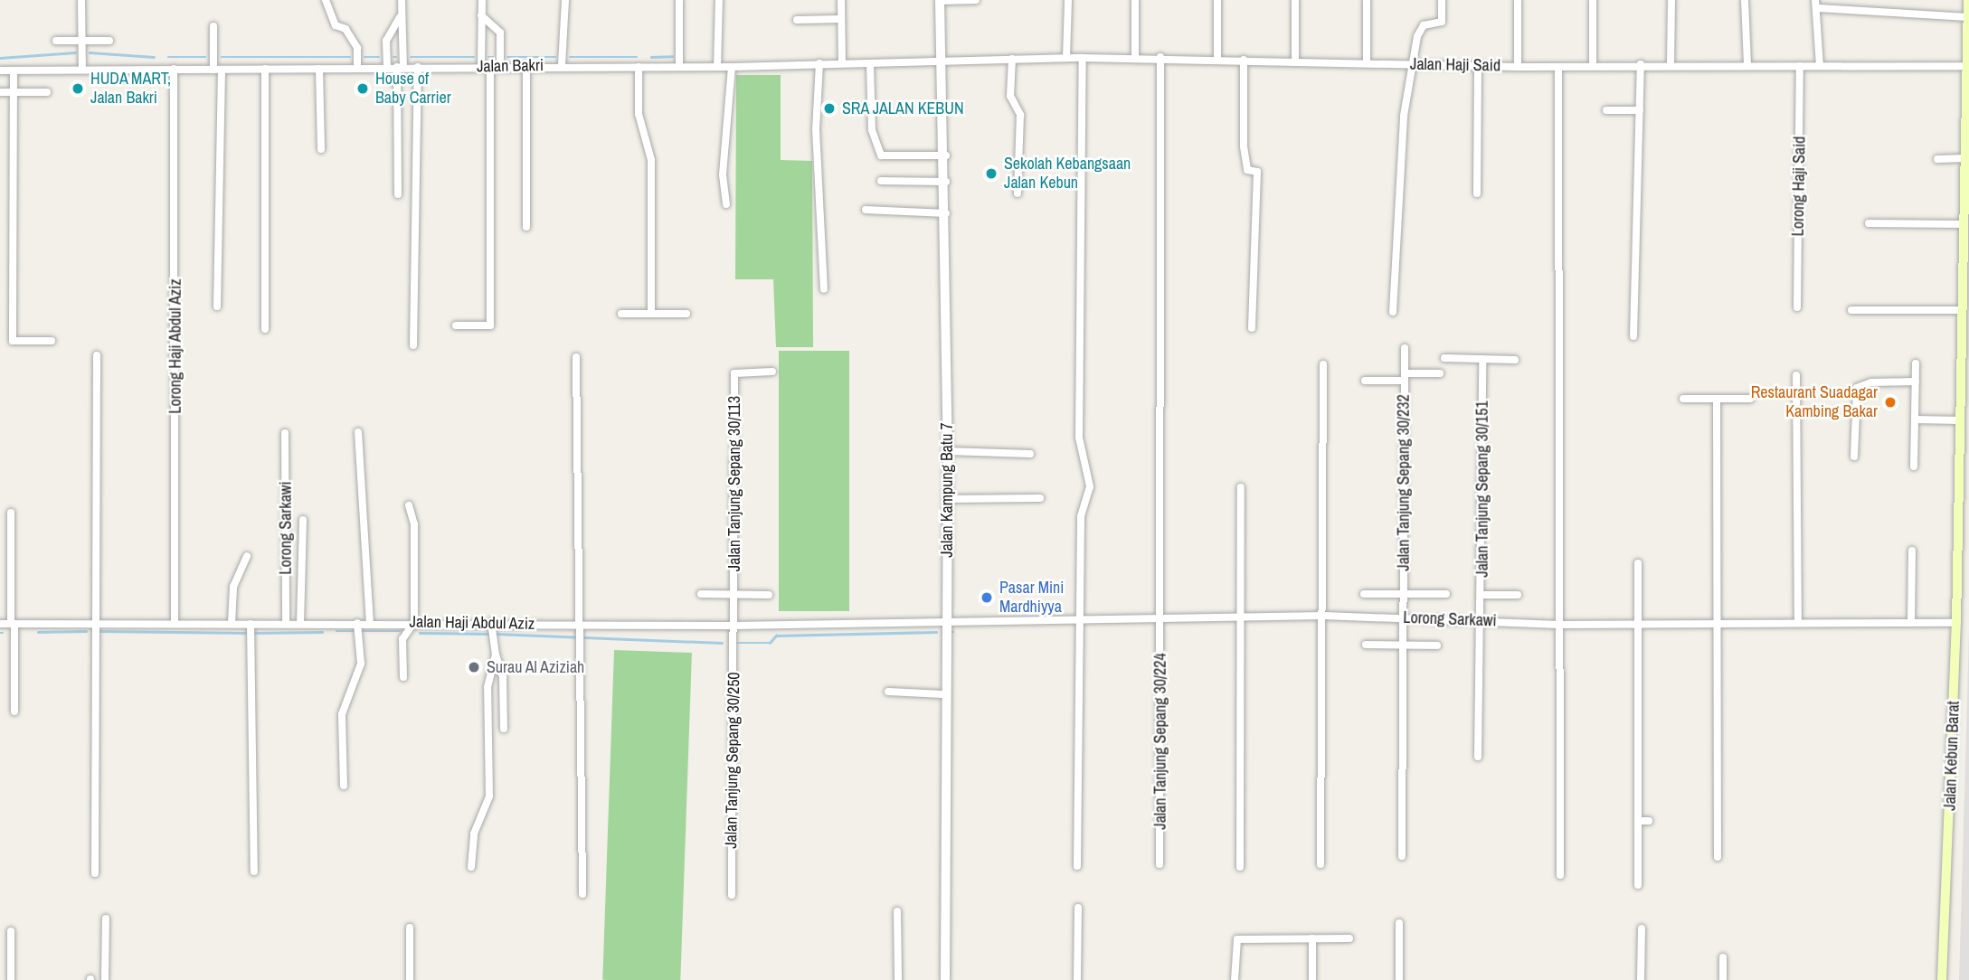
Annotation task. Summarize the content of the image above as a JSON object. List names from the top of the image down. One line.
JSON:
{"streets":{"main road":["Jalan Kebun Barat"],"street":["Jalan Haji Said","Jalan Bakri","Lorong Haji Said","Lorong Haji Abdul Aziz","Jalan Tanjung Sepang 30/232","Jalan Tanjung Sepang 30/113","Jalan Tanjung Sepang 30/151","Jalan Kampung Batu 7","Lorong Sarkawi","Jalan Haji Abdul Aziz","Jalan Tanjung Sepang 30/224","Jalan Tanjung Sepang 30/250"]},"crossings":[["Jalan Haji Said","Jalan Bakri"],["Jalan Haji Said","Lorong Haji Said"],["Jalan Haji Said","Jalan Kampung Batu 7"],["Jalan Haji Said","Jalan Tanjung Sepang 30/224"],["Jalan Haji Said","Jalan Kebun Barat"],["Jalan Bakri","Lorong Haji Abdul Aziz"],["Jalan Bakri","Jalan Kampung Batu 7"],["Lorong Haji Abdul Aziz","Jalan Haji Abdul Aziz"],["Jalan Tanjung Sepang 30/232","Lorong Sarkawi"],["Jalan Tanjung Sepang 30/113","Jalan Haji Abdul Aziz"],["Jalan Tanjung Sepang 30/113","Jalan Tanjung Sepang 30/250"],["Jalan Tanjung Sepang 30/151","Lorong Sarkawi"],["Jalan Kampung Batu 7","Lorong Sarkawi"],["Jalan Kampung Batu 7","Jalan Haji Abdul Aziz"],["Lorong Sarkawi","Jalan Haji Abdul Aziz"],["Lorong Sarkawi","Jalan Tanjung Sepang 30/224"],["Lorong Sarkawi","Jalan Kebun Barat"],["Jalan Haji Abdul Aziz","Jalan Tanjung Sepang 30/250"]],"places":["HUDA MART, Jalan Bakri","House of Baby Carrier","SRA JALAN KEBUN","Sekolah Kebangsaan Jalan Kebun","Restaurant Suadagar Kambing Bakar","Pasar Mini Mardhiyya","Surau Al Aziziah"]}
